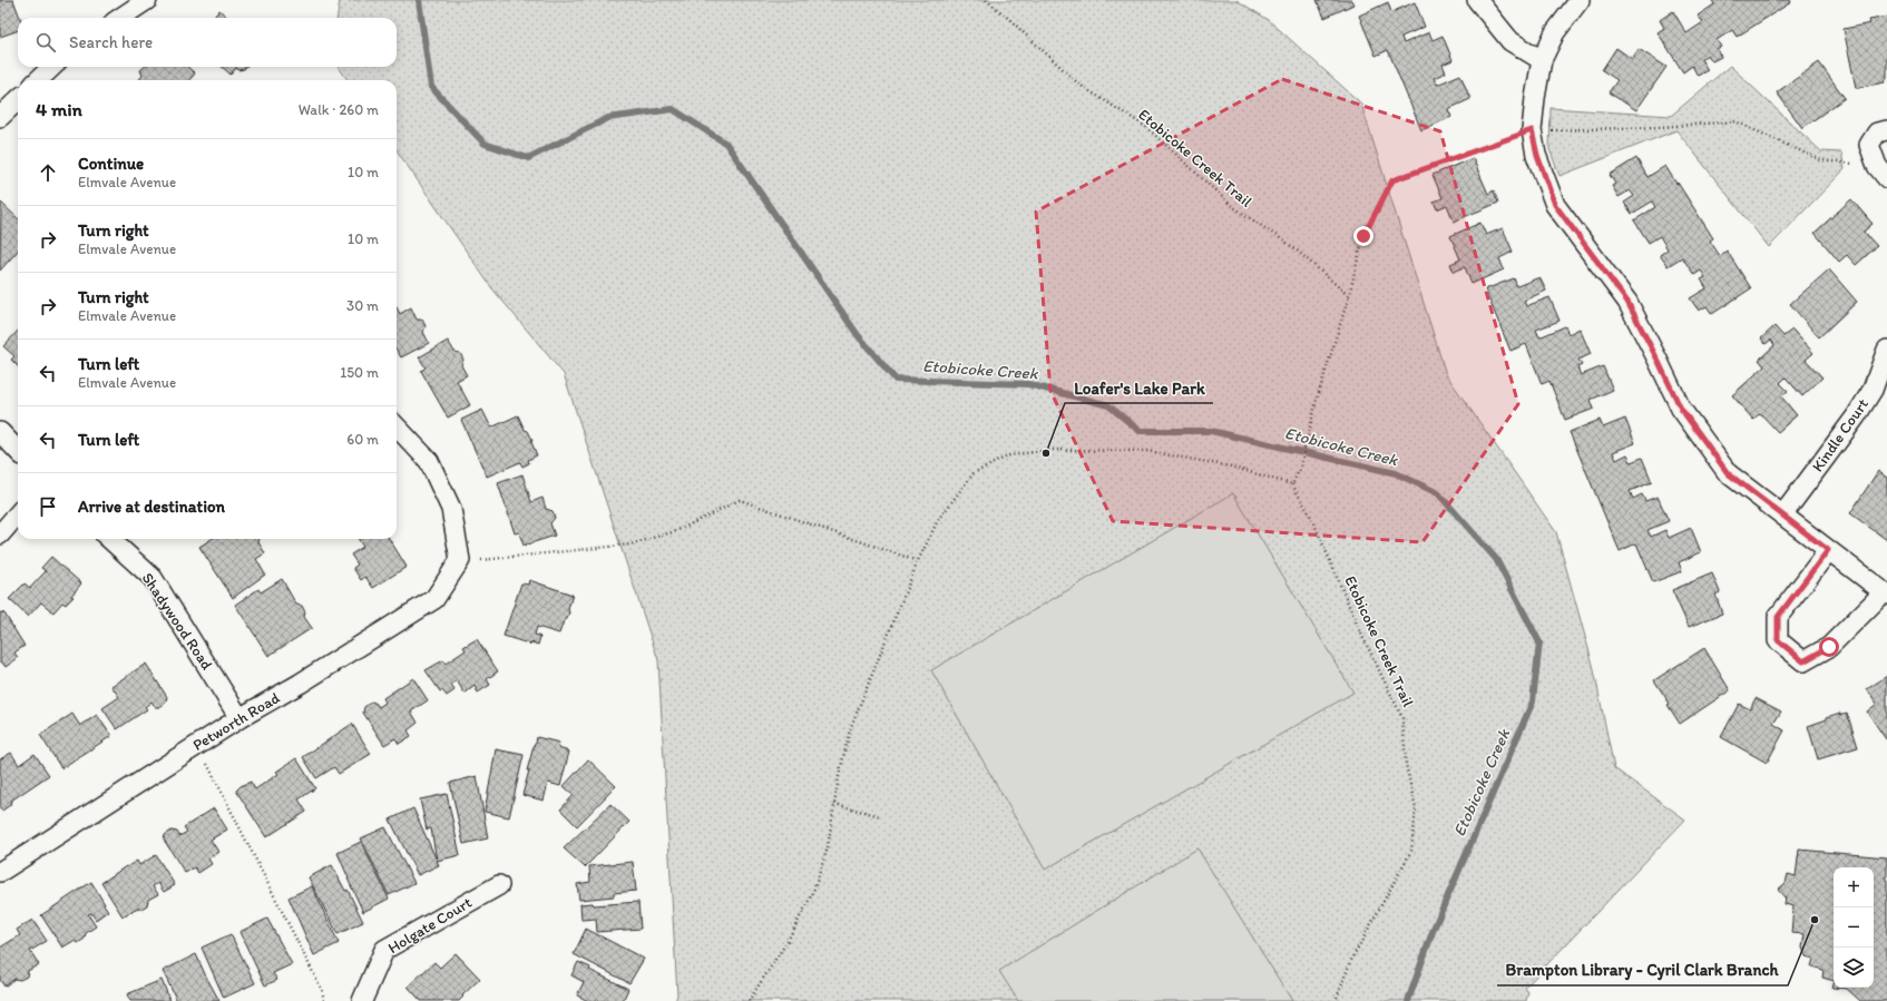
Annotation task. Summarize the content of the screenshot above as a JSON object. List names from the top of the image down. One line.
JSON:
{"streets":{"street":["Kindle Court","Shadywood Road","Petworth Road","Holgate Court"],"path":["Etobicoke Creek Trail"]},"crossings":[["Shadywood Road","Petworth Road"]],"water":["Etobicoke Creek"],"places":["Loafer's Lake Park","Brampton Library - Cyril Clark Branch"],"page":{"search":"Search here","heading":["4 min","Walk · 260 m"],"list":[["Continue","Elmvale Avenue","10 m"],["Turn right","Elmvale Avenue","10 m"],["Turn right","Elmvale Avenue","30 m"],["Turn left","Elmvale Avenue","150 m"],["Turn left","60 m"],"Arrive at destination"],"map_buttons":["+","−"]}}
